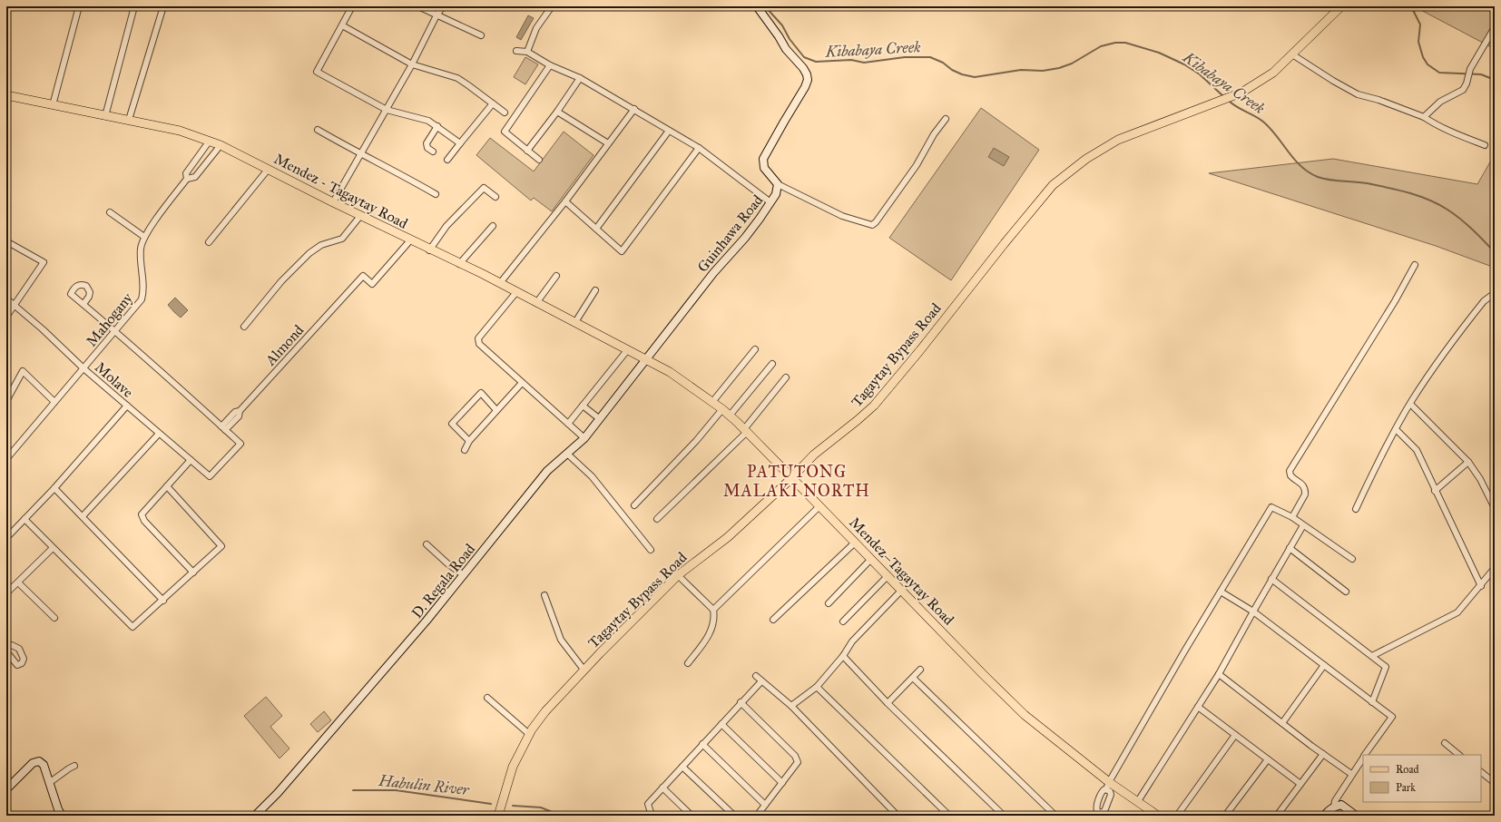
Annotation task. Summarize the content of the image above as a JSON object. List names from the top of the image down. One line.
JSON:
{"streets":{"main road":["Mendez - Tagaytay Road","Tagaytay Bypass Road","Mendez–Tagaytay Road"],"street":["Guinhawa Road","Mahogany","Almond","Molave","D. Regala Road"]},"crossings":[["Mendez - Tagaytay Road","Guinhawa Road"],["Mendez - Tagaytay Road","Mahogany"],["Mendez - Tagaytay Road","Almond"],["Mendez - Tagaytay Road","Mendez–Tagaytay Road"],["Mendez - Tagaytay Road","D. Regala Road"],["Guinhawa Road","Mendez–Tagaytay Road"],["Guinhawa Road","D. Regala Road"],["Mahogany","Molave"],["Almond","Molave"],["Tagaytay Bypass Road","Mendez–Tagaytay Road"],["Mendez–Tagaytay Road","D. Regala Road"]],"districts":["PATUTONG MALAKI NORTH"],"water":["Kibabaya Creek","Habulin River"],"legend":["Road","Park"]}
